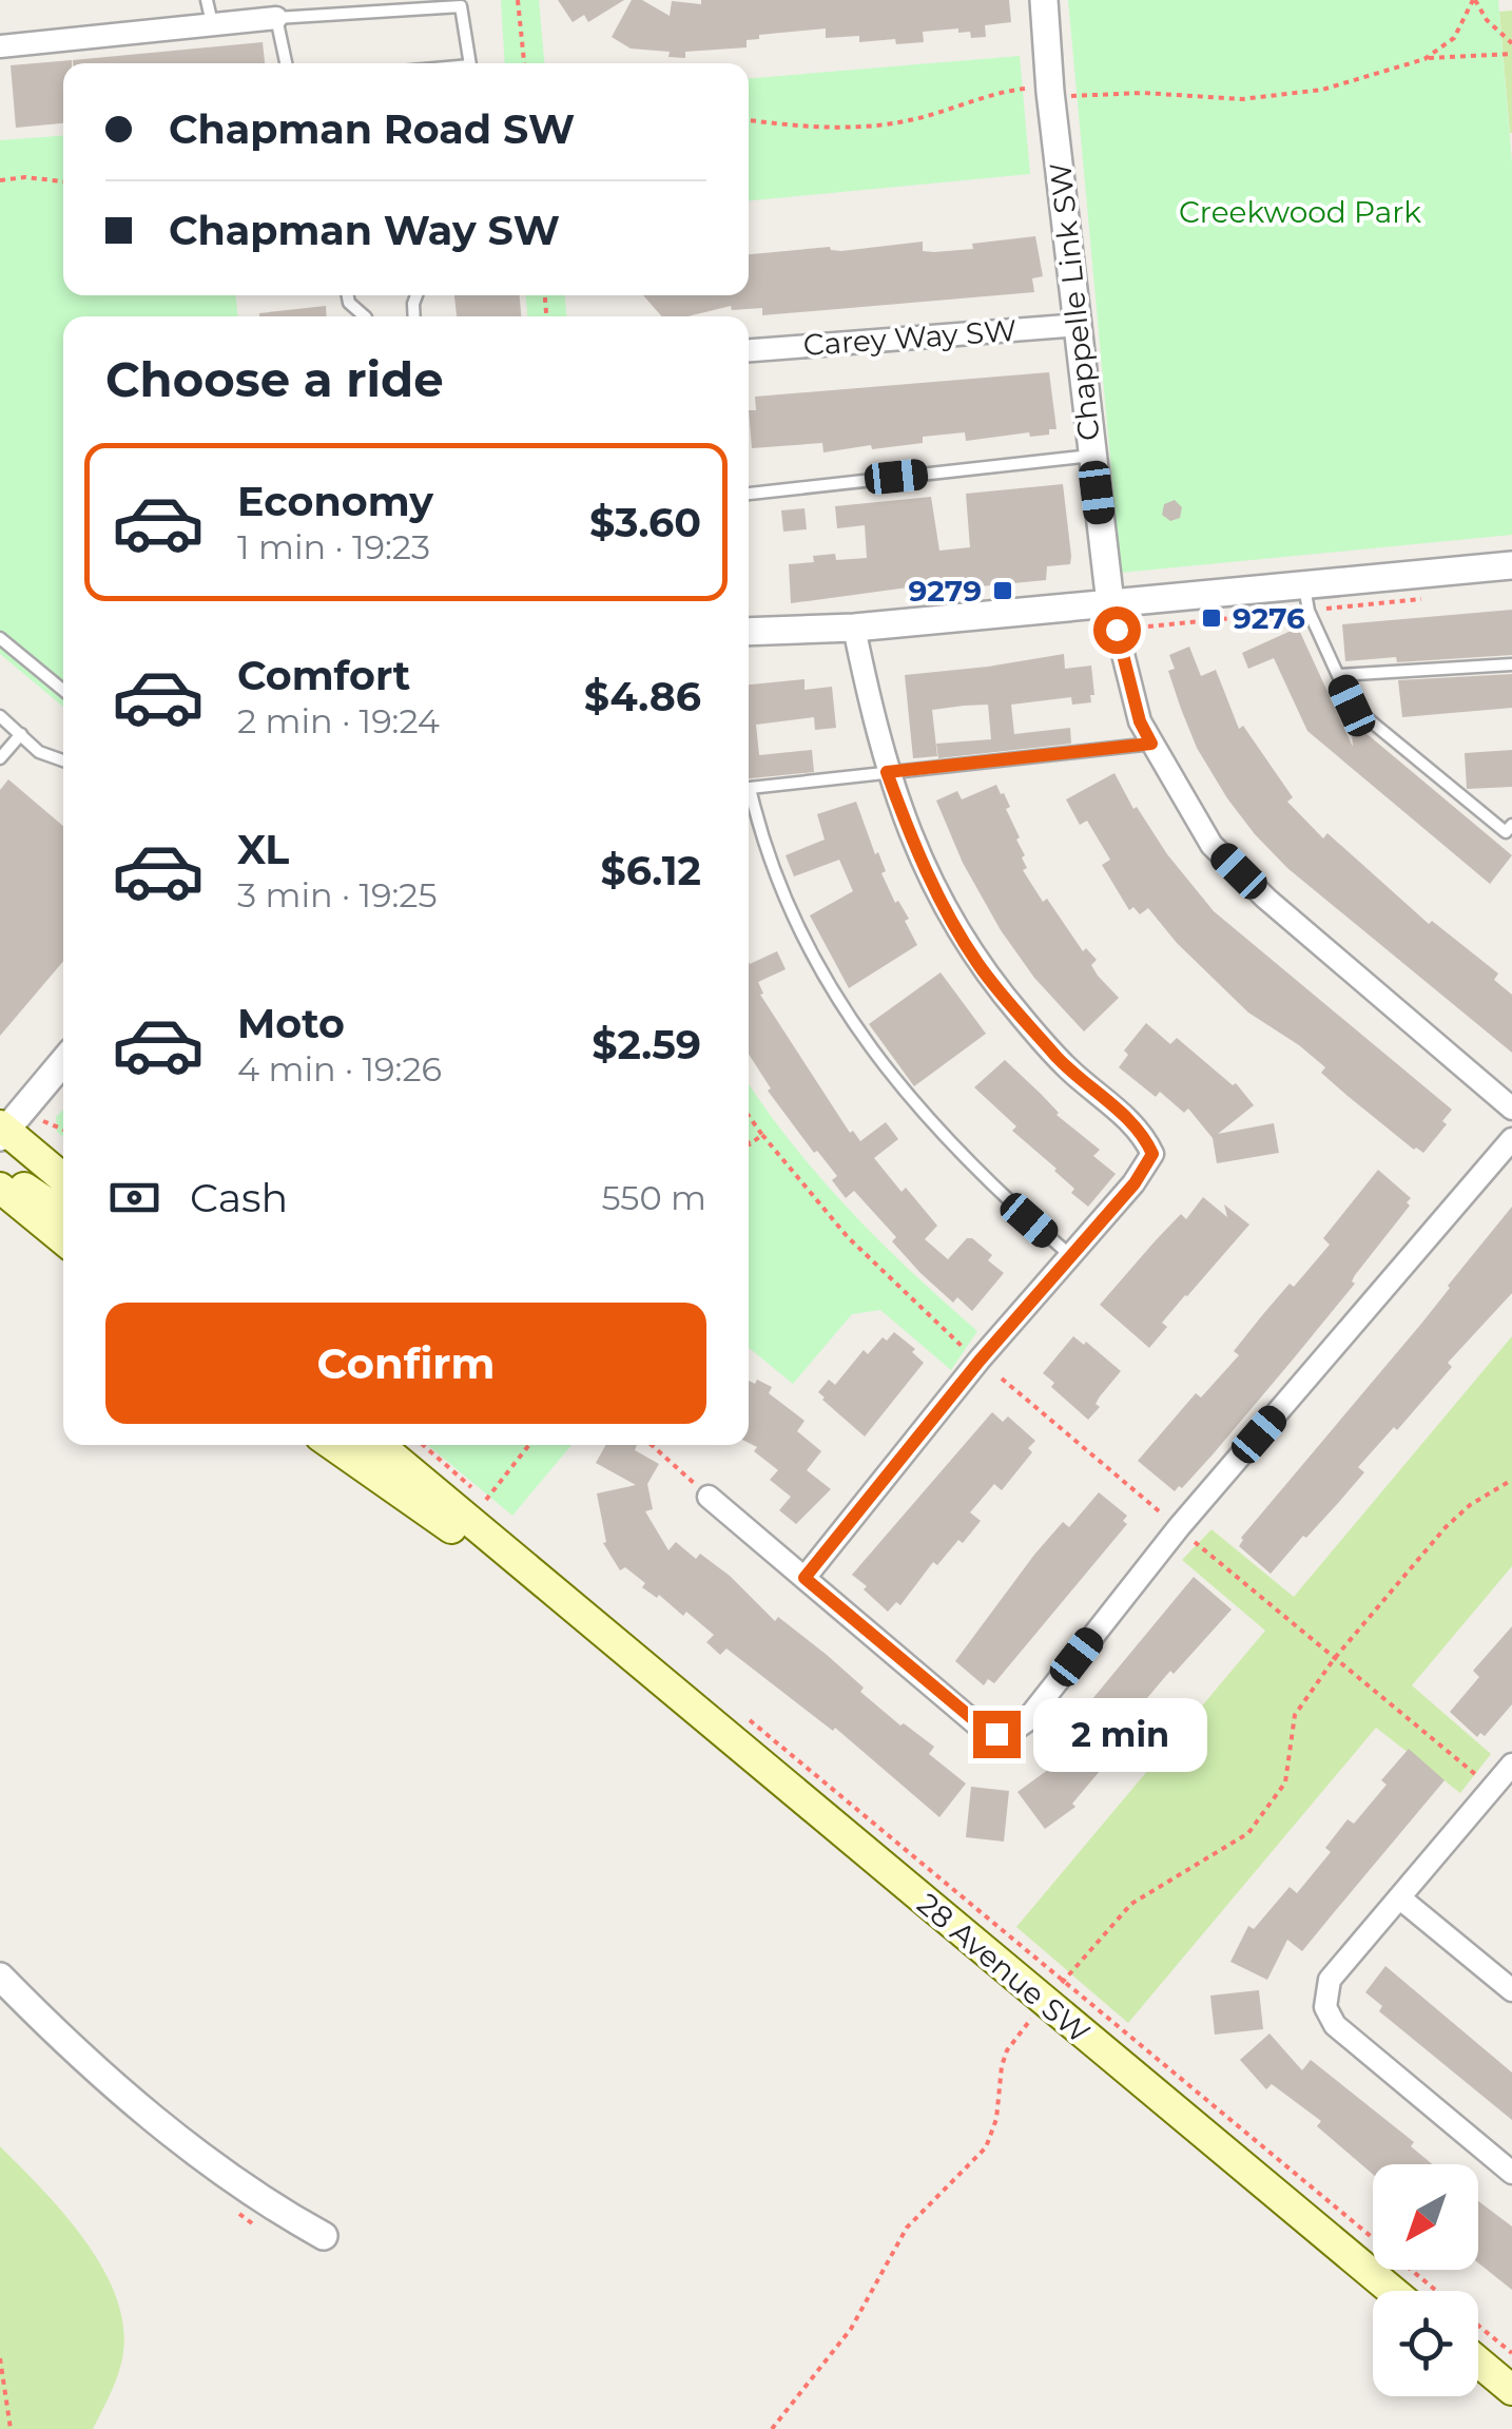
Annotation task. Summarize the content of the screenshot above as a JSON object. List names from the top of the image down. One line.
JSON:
{"streets":{"main road":["28 Avenue SW"],"street":["Chappelle Link SW","Carey Way SW"]},"crossings":[["Chappelle Link SW","Carey Way SW"]],"parks":["Creekwood Park"],"places":{"transit":["9279","9276"]},"north":"bottom left","page":{"banner":["Chapman Road SW","Chapman Way SW"],"heading":"Choose a ride","list":[{"name":"Economy","note":"1 min · 19:23","value":"$3.60"},{"name":"Comfort","note":"2 min · 19:24","value":"$4.86"},{"name":"XL","note":"3 min · 19:25","value":"$6.12"},{"name":"Moto","note":"4 min · 19:26","value":"$2.59"}],"pay":["Cash","550 m"],"buttons":"Confirm","bubble":"2 min"}}
